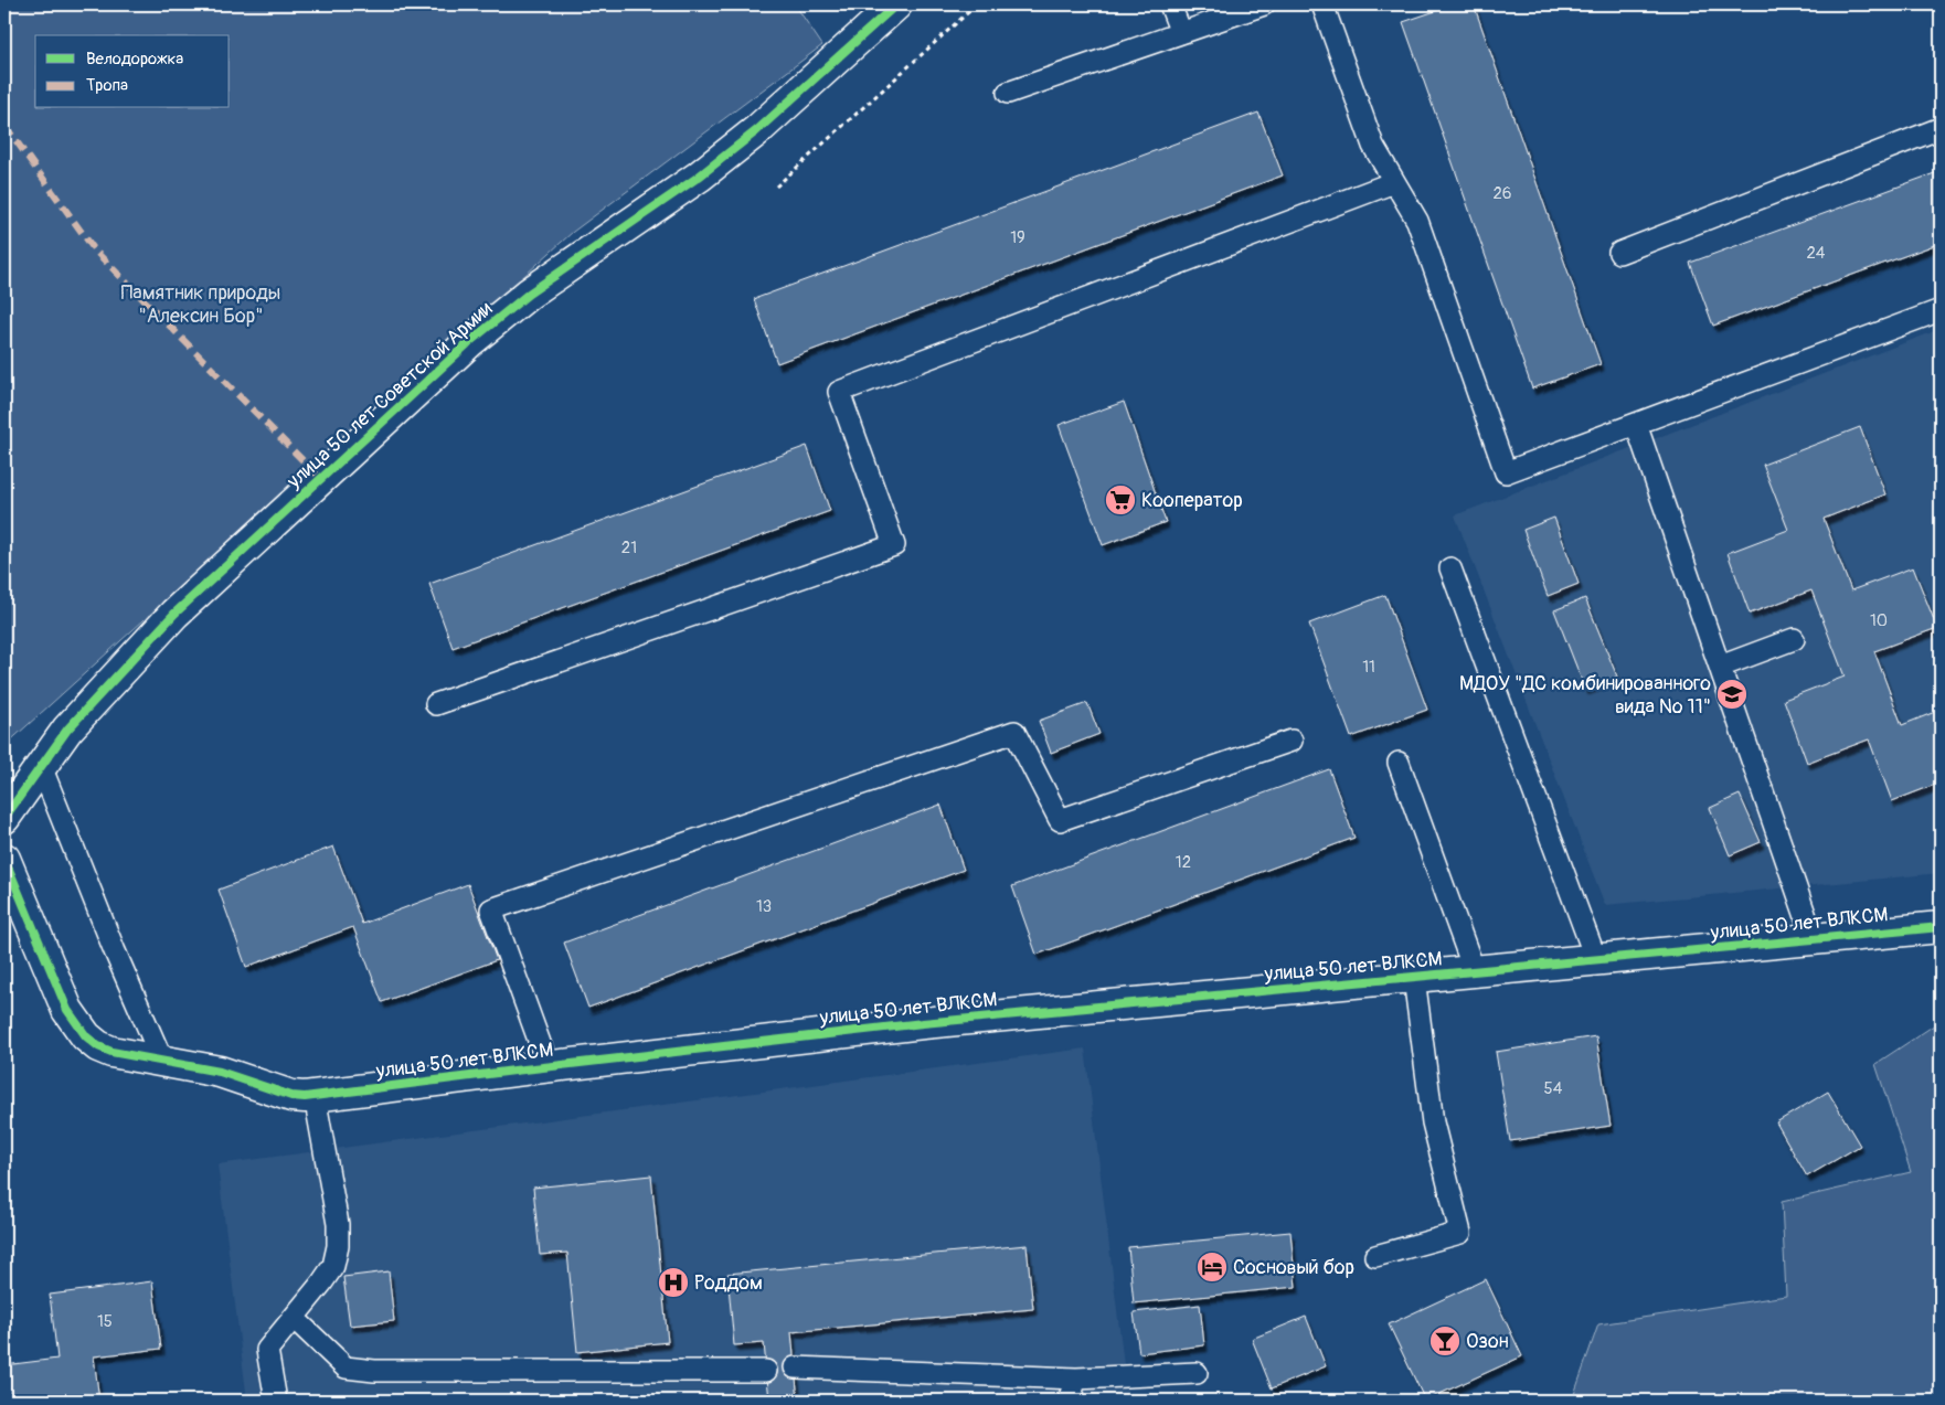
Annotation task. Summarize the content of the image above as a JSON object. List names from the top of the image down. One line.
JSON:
{"streets":{"street":["улица 50 лет Советской Армии","улица 50 лет ВЛКСМ"]},"parks":["Памятник природы \"Алексин Бор\""],"places":{"supermarket":["Кооператор"],"school or university":["МДОУ \"ДС комбинированного вида № 11\""],"hotel":["Сосновый бор"],"hospital":["Роддом"],"bar":["Озон"]},"house_numbers":["26","19","24","21","10","11","12","13","54","15"],"legend":["Велодорожка","Тропа"]}
